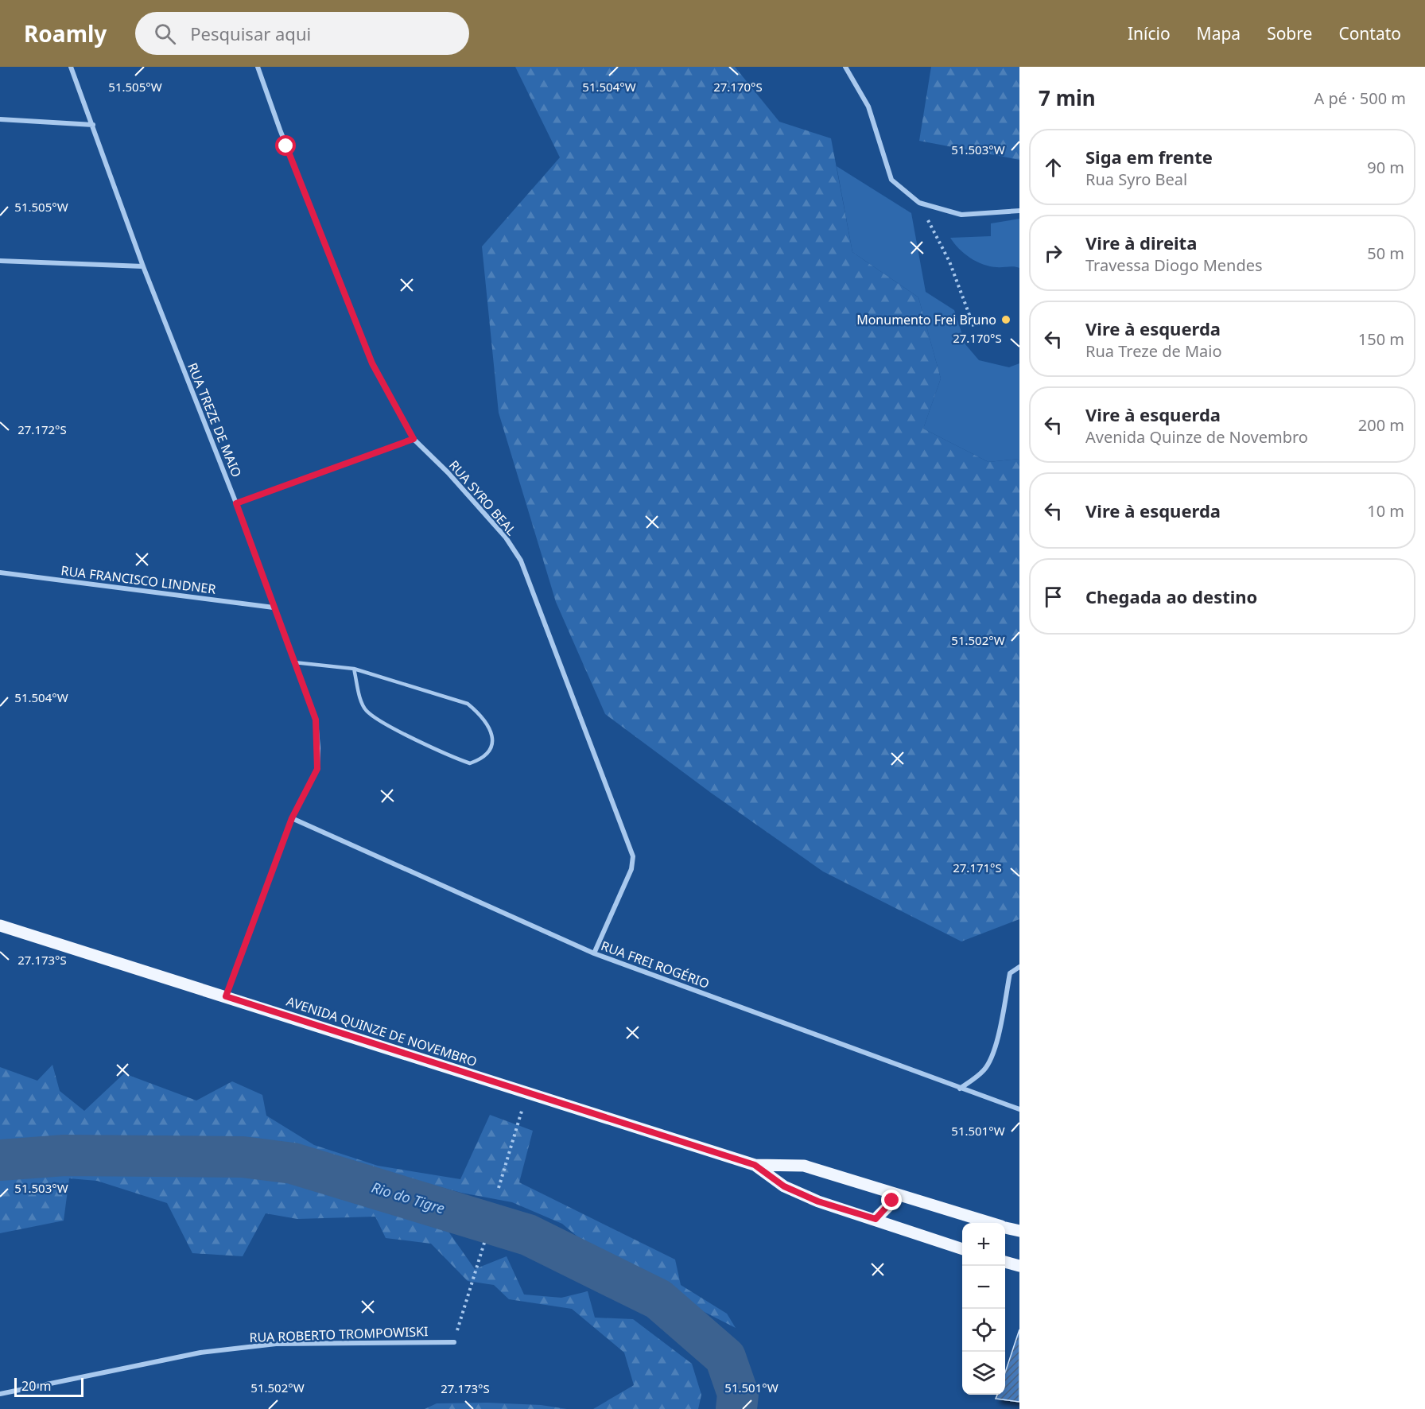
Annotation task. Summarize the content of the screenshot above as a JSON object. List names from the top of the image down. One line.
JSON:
{"streets":{"main road":["AVENIDA QUINZE DE NOVEMBRO"],"street":["RUA TREZE DE MAIO","RUA SYRO BEAL","RUA FRANCISCO LINDNER","RUA FREI ROGÉRIO","RUA ROBERTO TROMPOWISKI"]},"crossings":[["RUA TREZE DE MAIO","RUA FRANCISCO LINDNER"],["RUA TREZE DE MAIO","RUA FREI ROGÉRIO"],["RUA TREZE DE MAIO","AVENIDA QUINZE DE NOVEMBRO"],["RUA SYRO BEAL","RUA FREI ROGÉRIO"]],"water":["Rio do Tigre"],"places":["Monumento Frei Bruno"],"scale_bar":"20 m","page":{"header":"Roamly","search":"Pesquisar aqui","nav":["Início","Mapa","Sobre","Contato"],"heading":["7 min","A pé · 500 m"],"list":[["Siga em frente","Rua Syro Beal","90 m"],["Vire à direita","Travessa Diogo Mendes","50 m"],["Vire à esquerda","Rua Treze de Maio","150 m"],["Vire à esquerda","Avenida Quinze de Novembro","200 m"],["Vire à esquerda","10 m"],"Chegada ao destino"],"map_buttons":["+","−"],"scale":"20 m"},"coordinates":["27.170°S","51.505°W","51.504°W","51.503°W","27.172°S","51.502°W","27.171°S","27.173°S","51.501°W"]}
